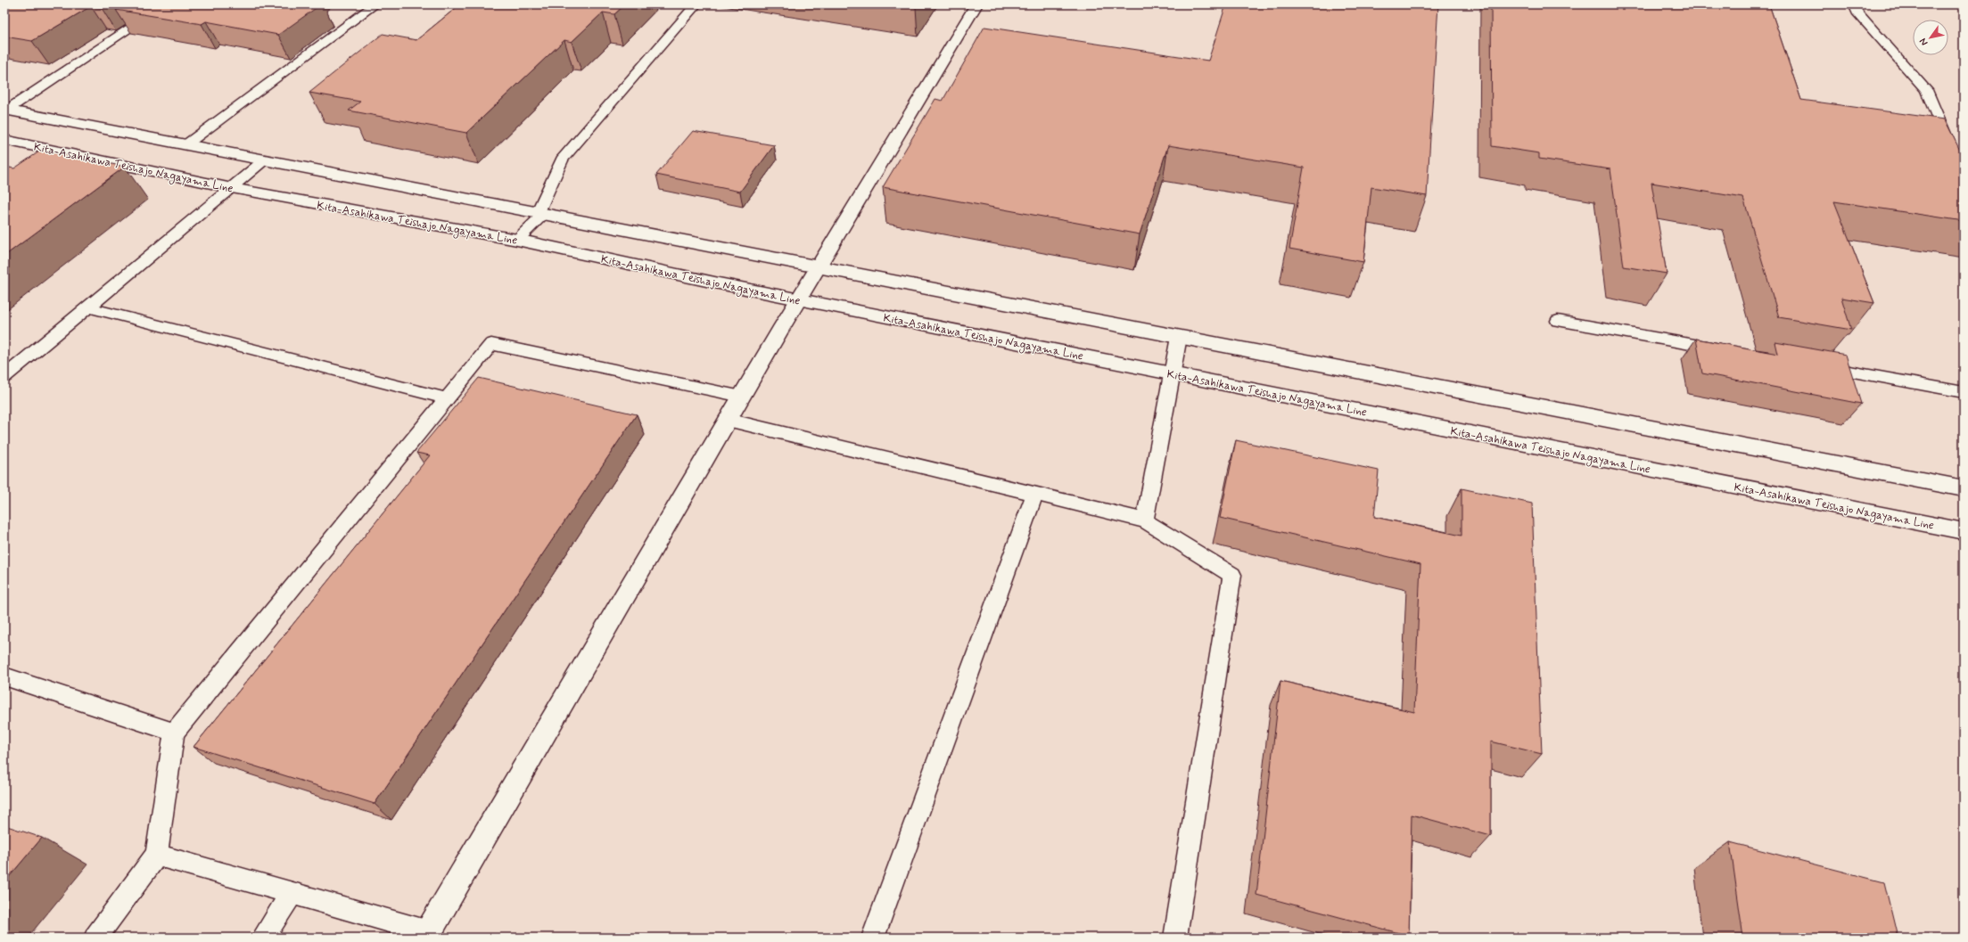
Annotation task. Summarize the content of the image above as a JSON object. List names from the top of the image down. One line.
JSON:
{"streets":{"main road":["Kita-Asahikawa Teishajo Nagayama Line"]},"north":"bottom left"}
